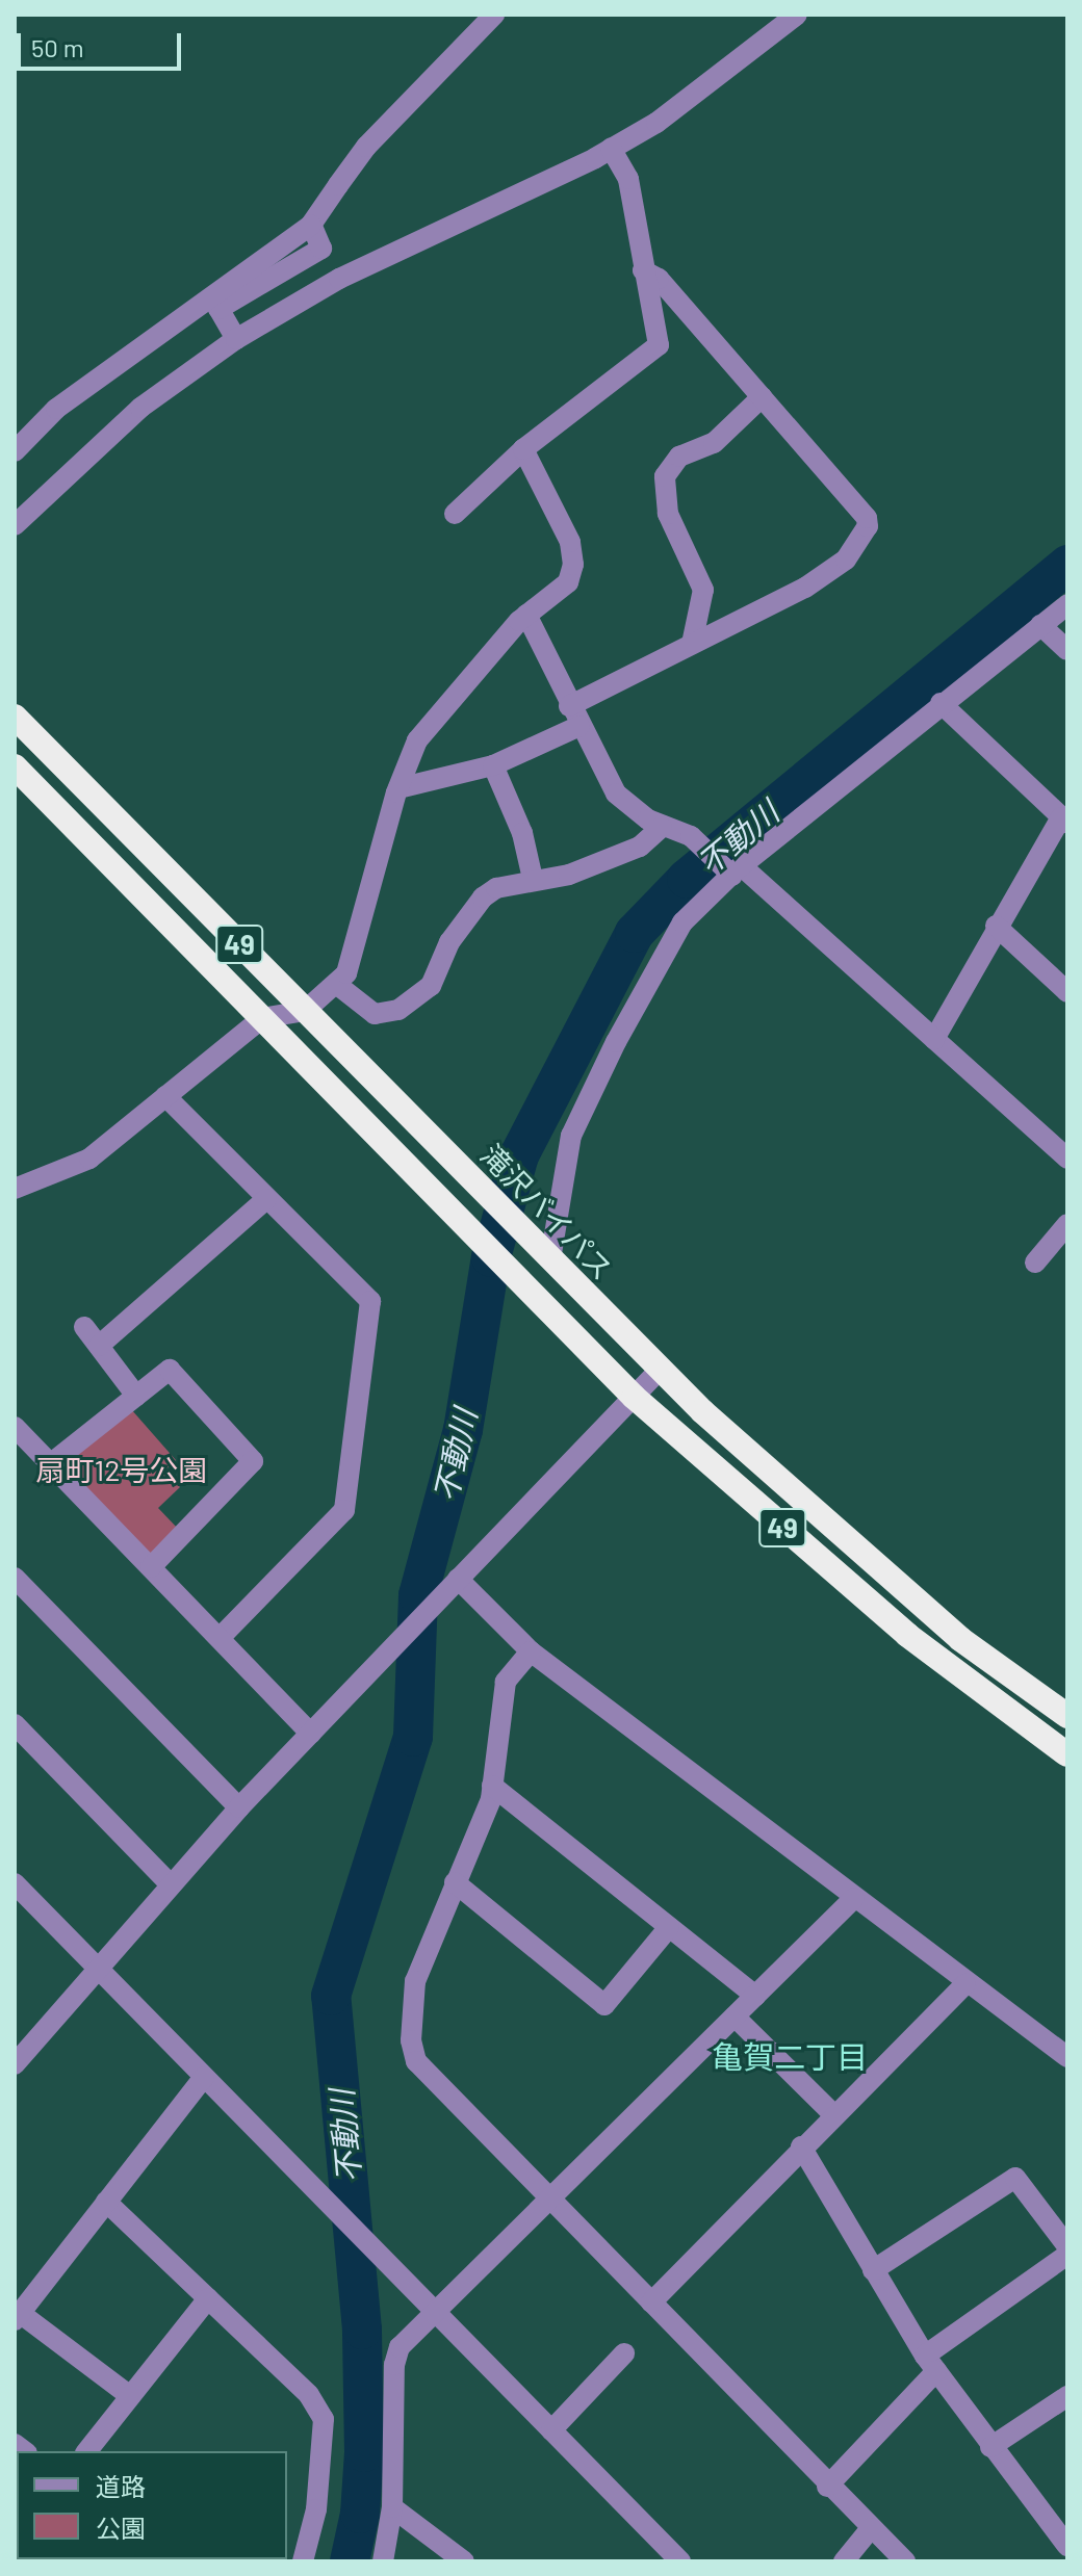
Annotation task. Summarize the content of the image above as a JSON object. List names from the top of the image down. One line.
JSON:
{"streets":{"highway":["49","滝沢バイパス"]},"districts":["亀賀二丁目"],"water":["不動川"],"parks":["扇町12号公園"],"legend":["道路","公園"],"scale_bar":"50 m"}
